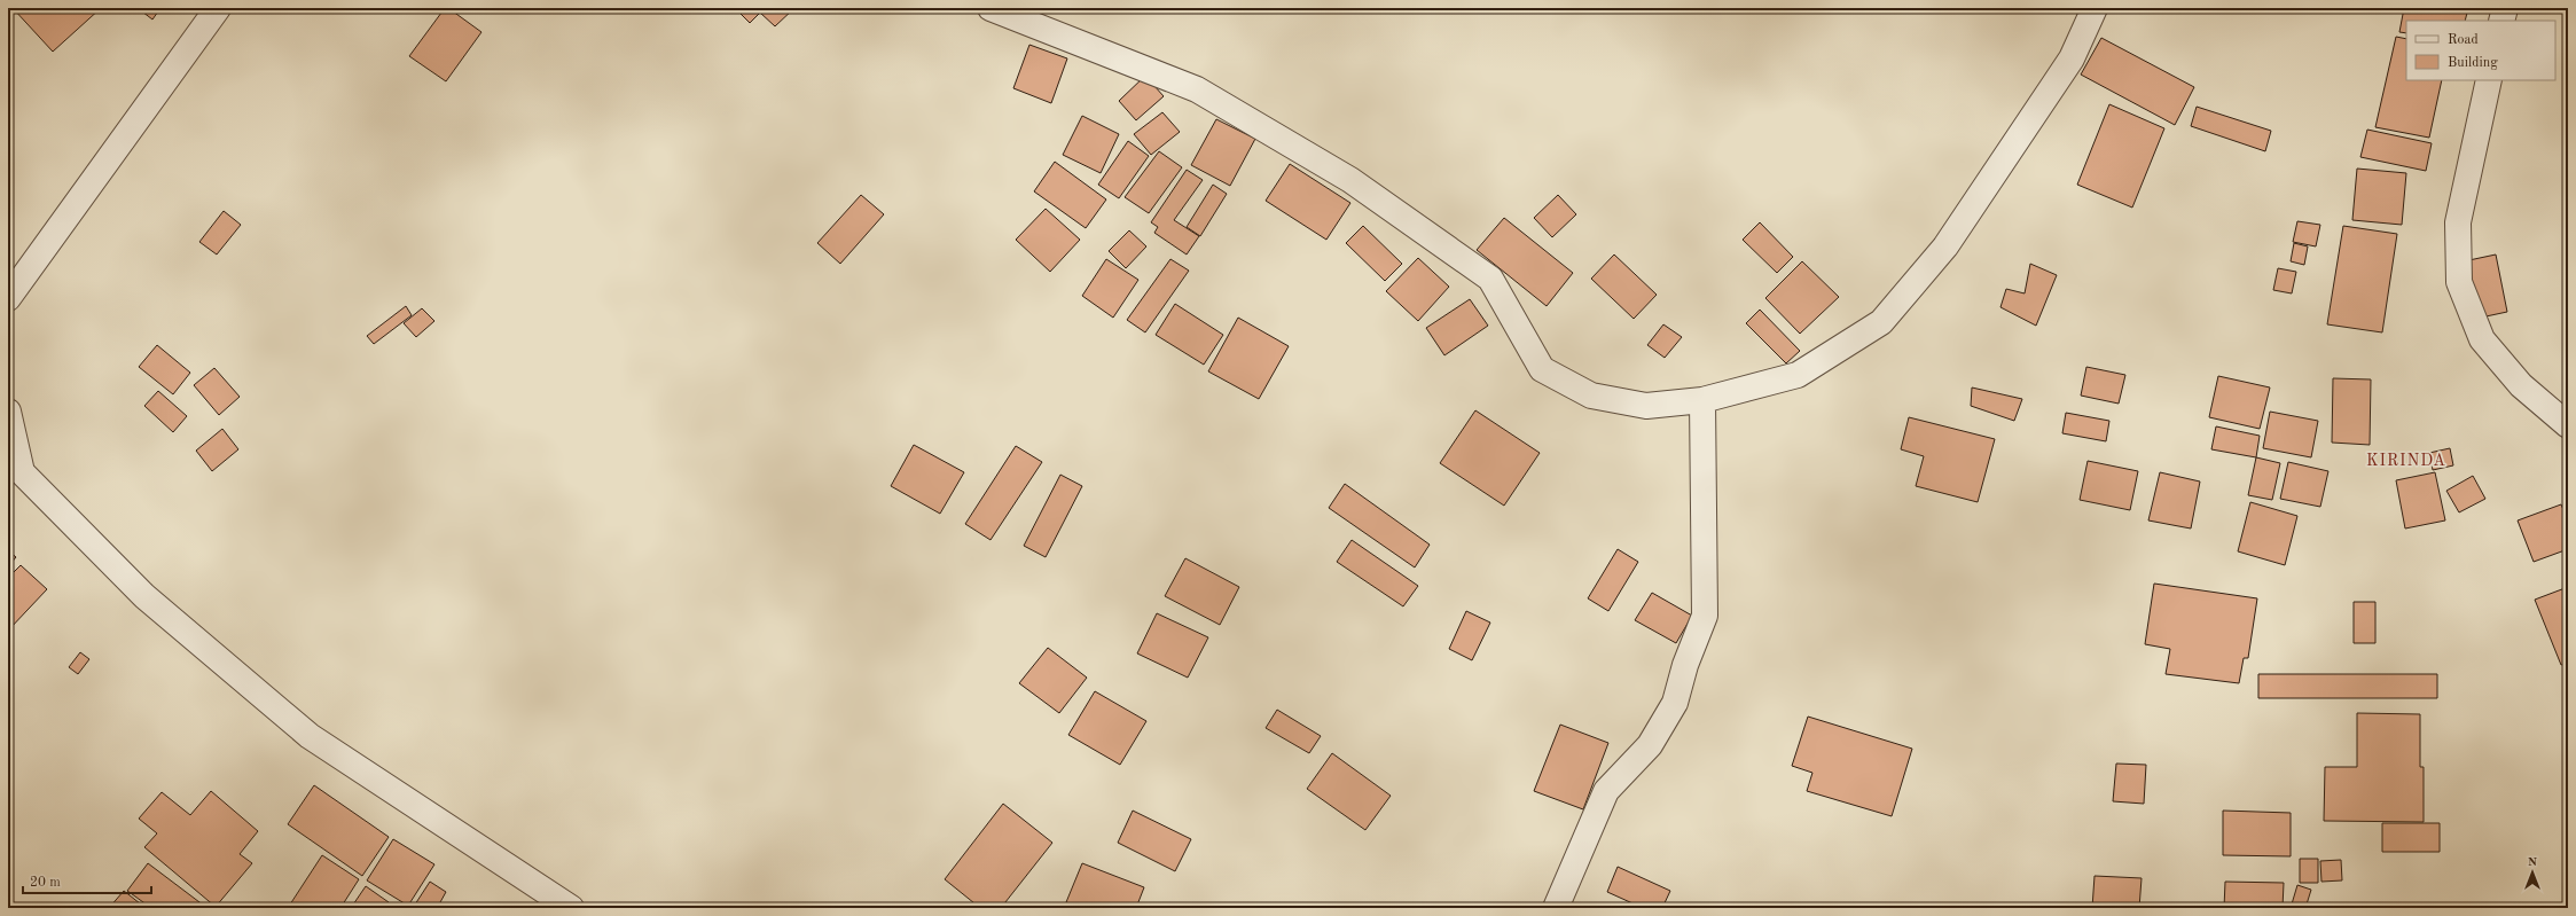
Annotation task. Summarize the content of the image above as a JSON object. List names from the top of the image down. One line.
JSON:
{"districts":["KIRINDA"],"legend":["Road","Building"],"scale_bar":"20 m","north":"top"}
